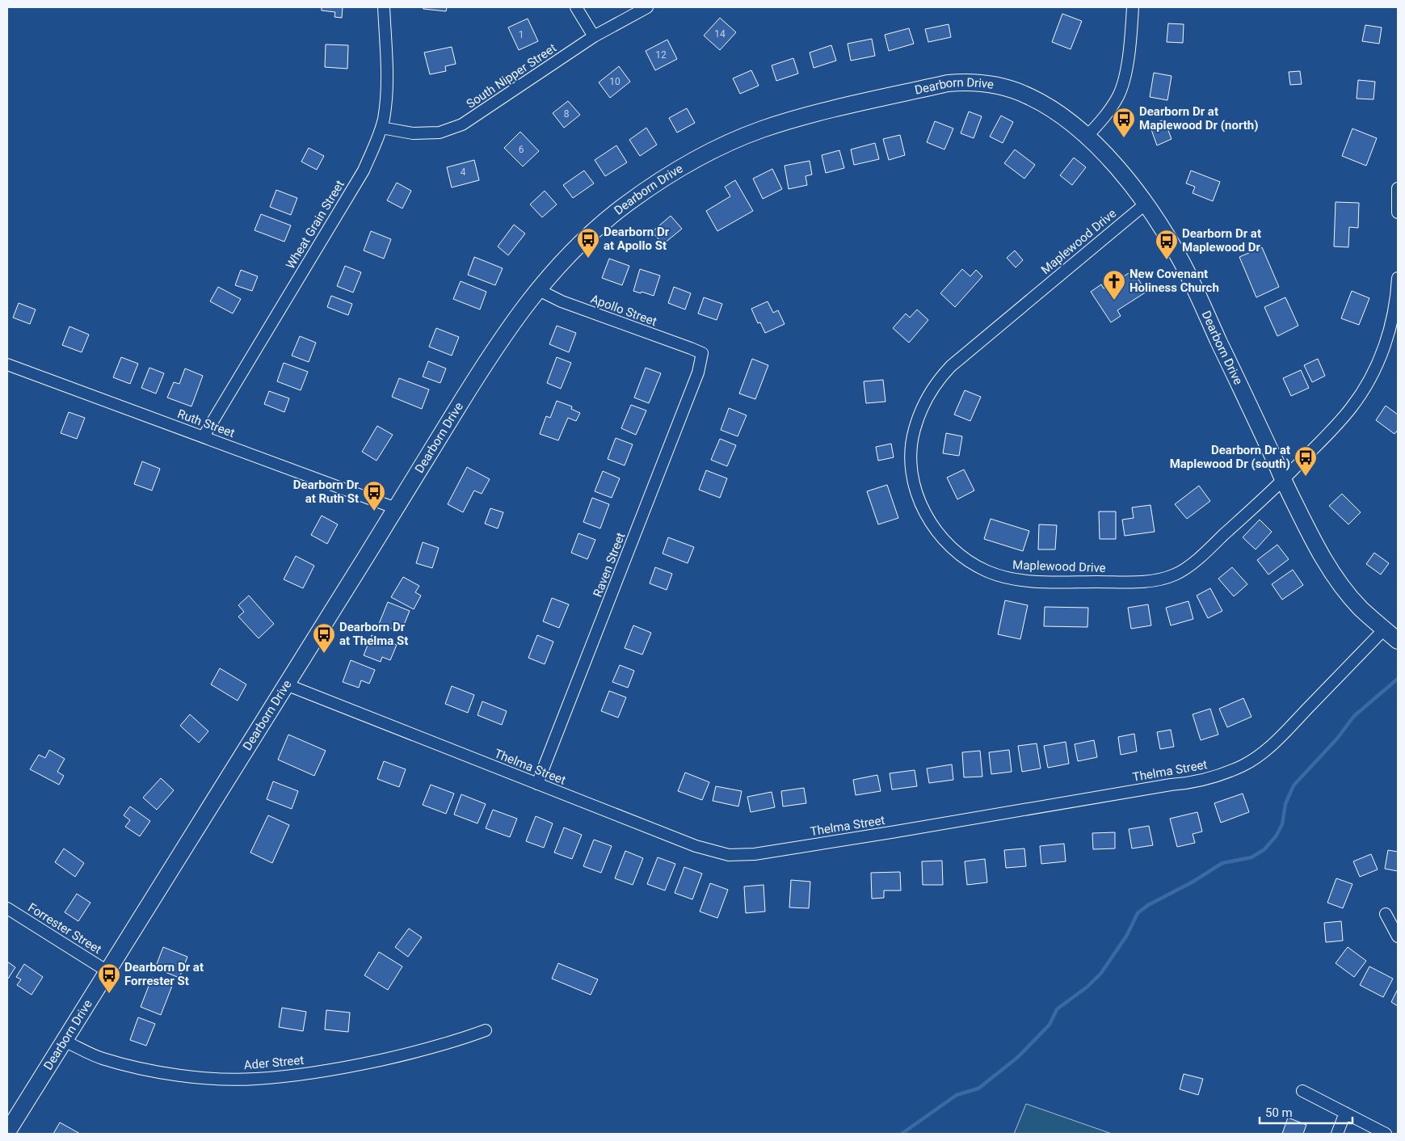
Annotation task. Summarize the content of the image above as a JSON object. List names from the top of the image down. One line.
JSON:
{"streets":{"street":["South Nipper Street","Dearborn Drive","Wheat Grain Street","Maplewood Drive","Apollo Street","Ruth Street","Raven Street","Thelma Street","Forrester Street","Ader Street"]},"crossings":[["South Nipper Street","Wheat Grain Street"],["Dearborn Drive","Maplewood Drive"],["Dearborn Drive","Apollo Street"],["Dearborn Drive","Ruth Street"],["Dearborn Drive","Thelma Street"],["Dearborn Drive","Forrester Street"],["Dearborn Drive","Ader Street"],["Wheat Grain Street","Ruth Street"],["Apollo Street","Raven Street"],["Raven Street","Thelma Street"]],"places":{"bus stop":["Dearborn Dr at Maplewood Dr (north)","Dearborn Dr at Apollo St","Dearborn Dr at Maplewood Dr","Dearborn Dr at Maplewood Dr (south)","Dearborn Dr at Ruth St","Dearborn Dr at Thelma St","Dearborn Dr at Forrester St"],"church":["New Covenant Holiness Church"]},"house_numbers":["14","1","12","10","8","6","4"],"scale_bar":"50 m"}
